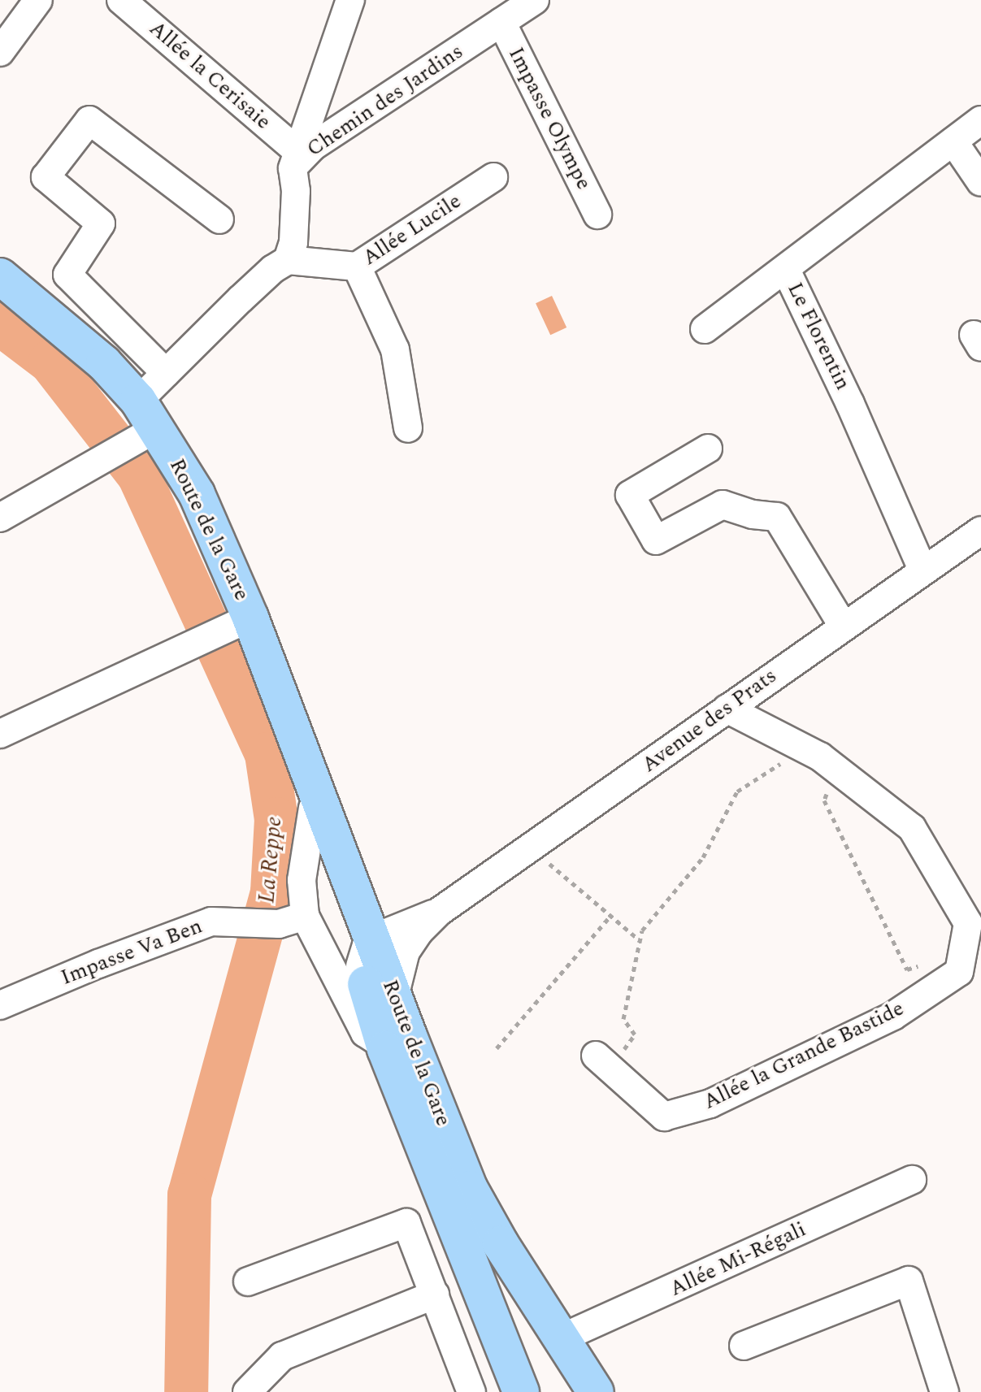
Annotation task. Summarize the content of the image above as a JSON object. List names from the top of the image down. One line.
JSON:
{"streets":{"main road":["Route de la Gare"],"street":["Allée la Cerisaie","Chemin des Jardins","Impasse Olympe","Allée Lucile","Le Florentin","Avenue des Prats","Impasse Va Ben","Allée la Grande Bastide","Allée Mi-Régali"]},"crossings":[["Allée la Cerisaie","Chemin des Jardins"],["Chemin des Jardins","Impasse Olympe"],["Chemin des Jardins","Allée Lucile"],["Le Florentin","Avenue des Prats"],["Route de la Gare","Avenue des Prats"],["Route de la Gare","Allée Mi-Régali"],["Avenue des Prats","Allée la Grande Bastide"]],"water":["La Reppe"]}
